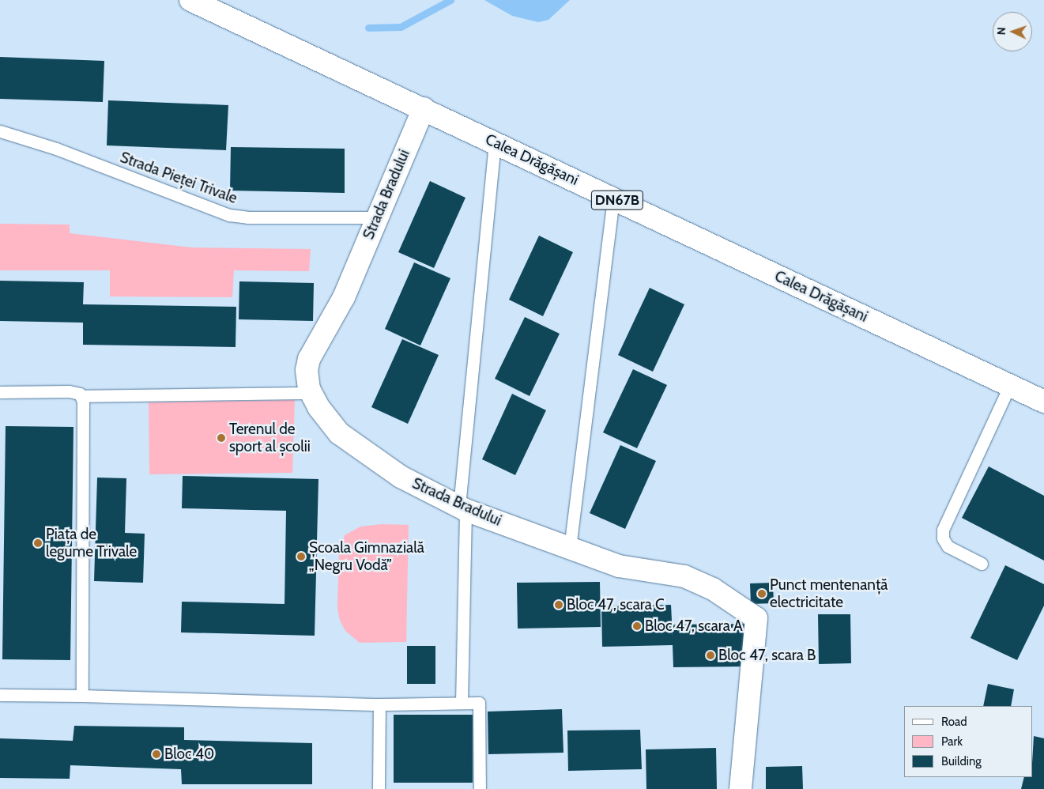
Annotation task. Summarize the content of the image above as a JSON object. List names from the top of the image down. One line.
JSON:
{"streets":{"street":["Calea Drăgășani","Strada Bradului","DN67B"],"lane":["Strada Pieței Trivale"]},"crossings":[["Calea Drăgășani","Strada Bradului"],["Strada Pieței Trivale","Strada Bradului"]],"places":["Terenul de sport al școlii","Piața de legume Trivale","Școala Gimnazială „Negru Vodă”","Punct mentenanță electricitate","Bloc 47, scara C","Bloc 47, scara A","Bloc 47, scara B","Bloc 40"],"legend":["Road","Park","Building"],"north":"left"}
